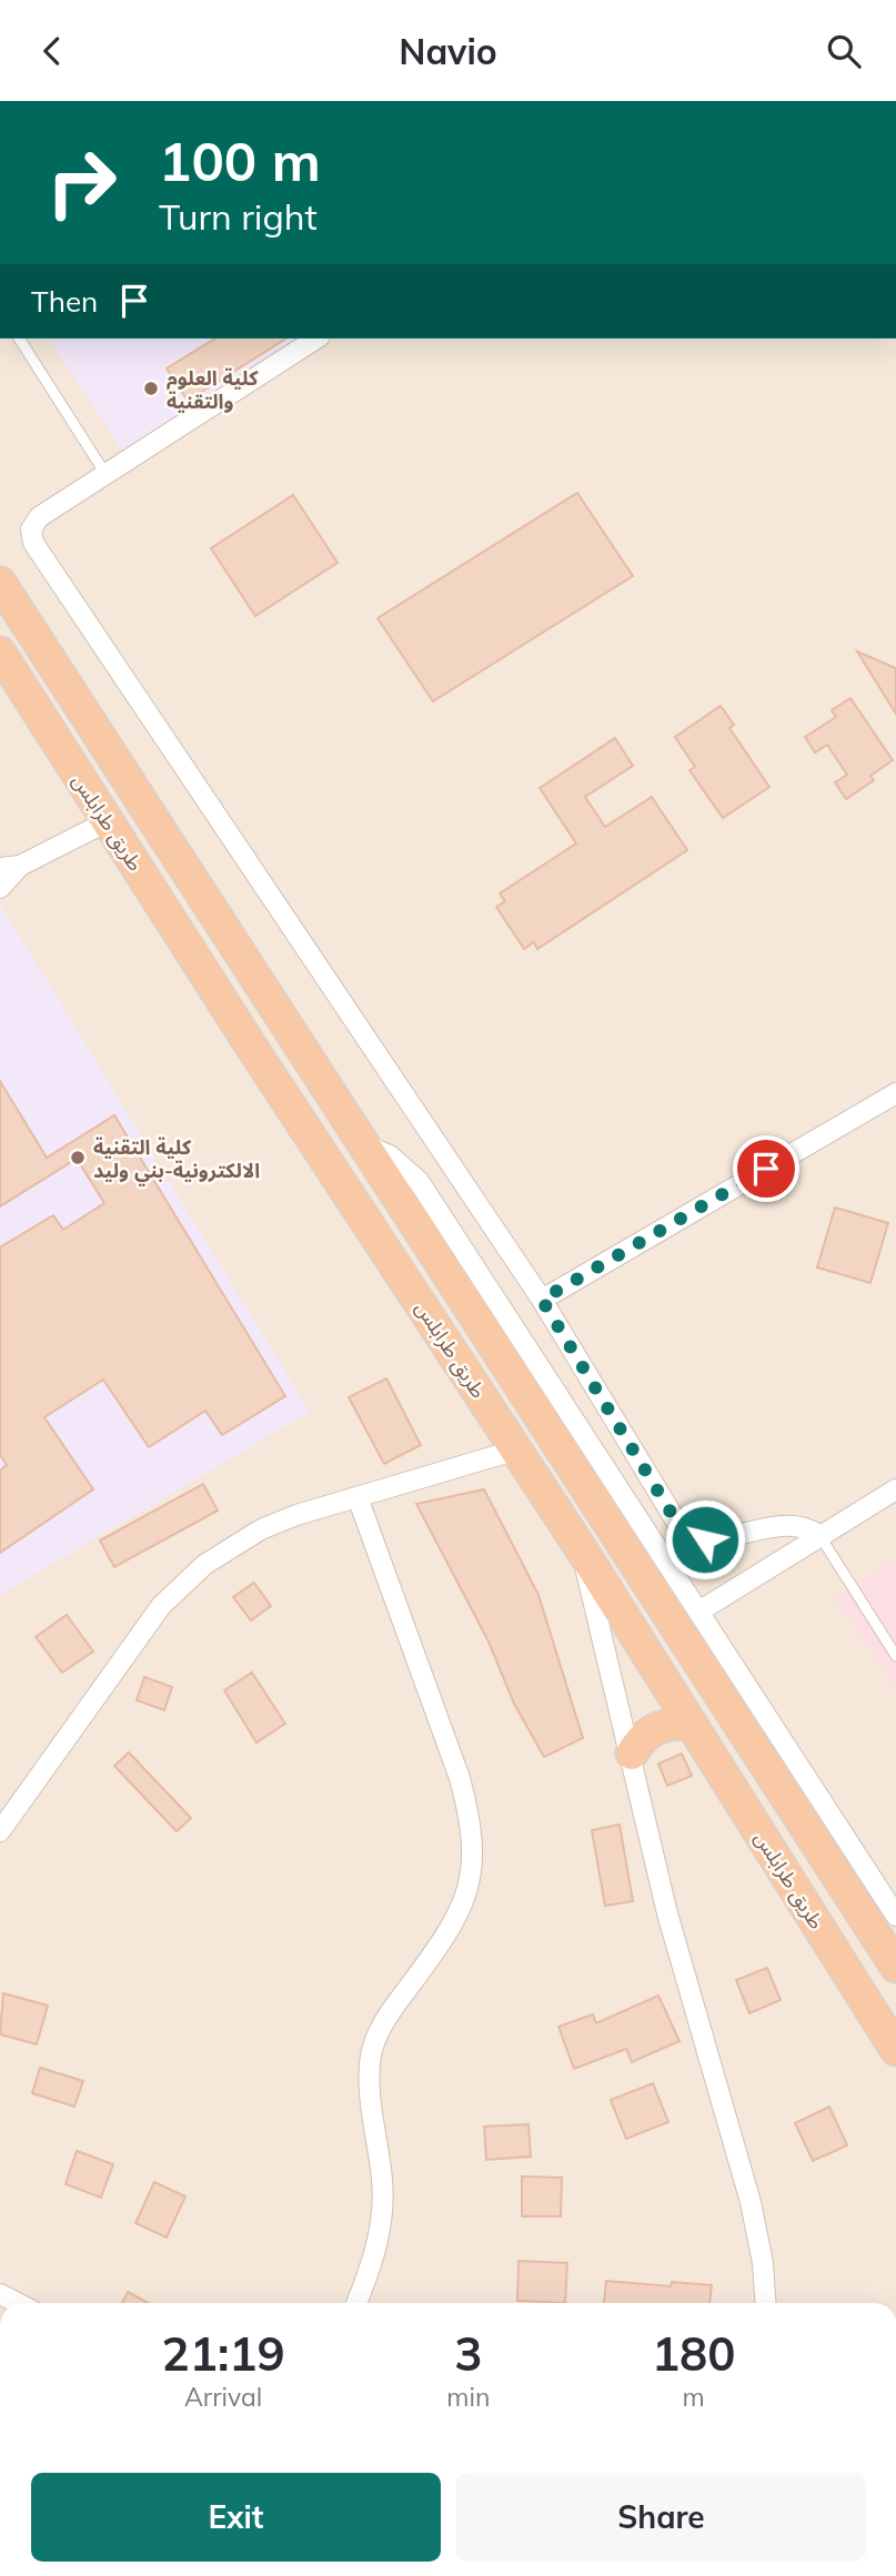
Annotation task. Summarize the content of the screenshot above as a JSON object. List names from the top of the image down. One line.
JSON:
{"streets":{"highway":["طريق طرابلس"]},"places":["كلية العلوم والتقنية","كلية التقنية الالكترونية-بني وليد"],"page":{"header":"Navio","turn":["100 m","Turn right"],"then":"Then","eta":["21:19","Arrival","3","min","180","m"],"buttons":["Exit","Share"]}}
